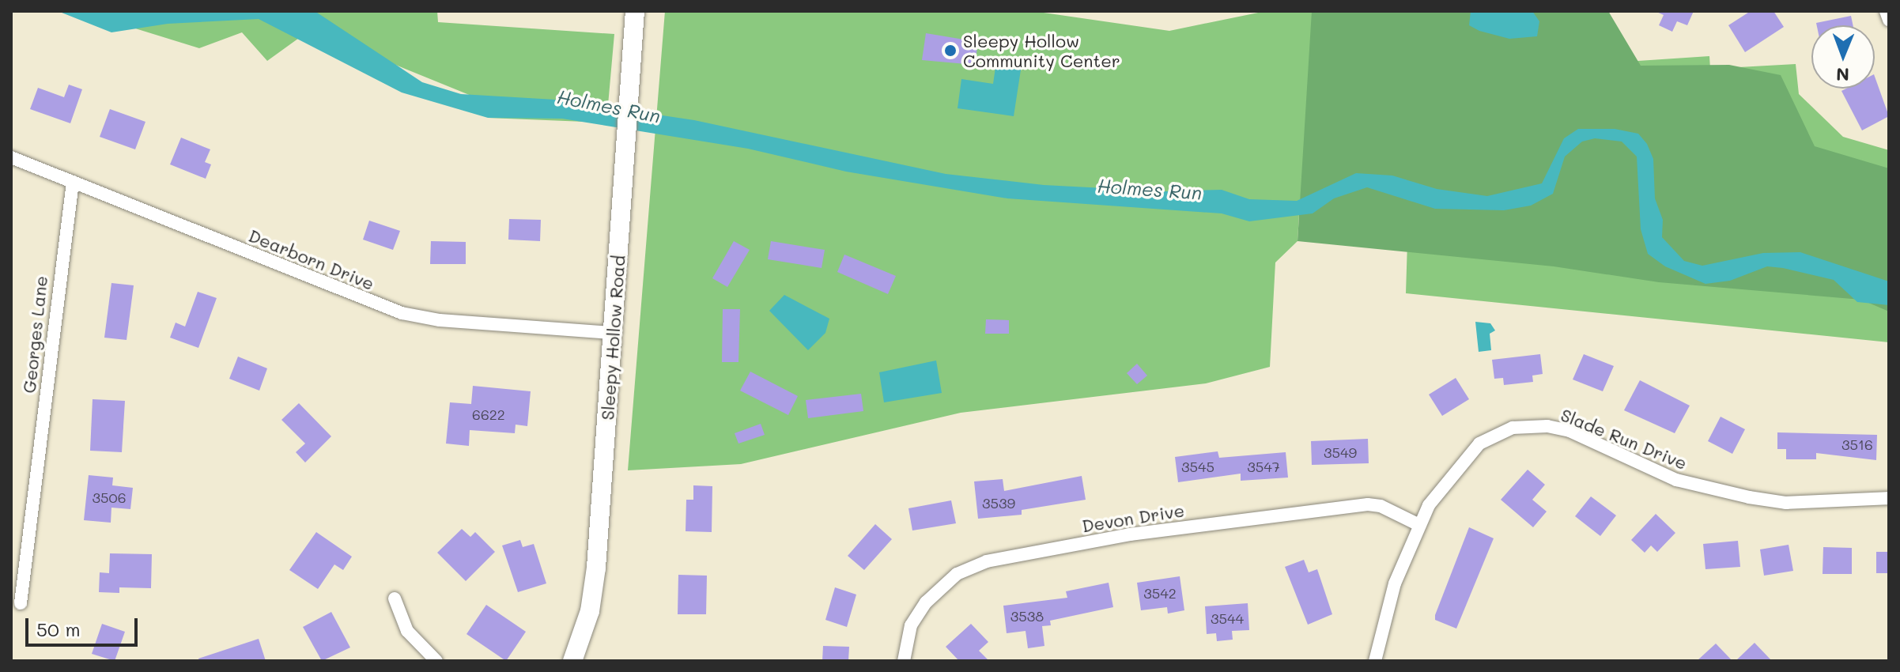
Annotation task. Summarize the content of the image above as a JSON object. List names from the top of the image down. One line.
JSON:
{"streets":{"main road":["Sleepy Hollow Road"],"street":["Dearborn Drive","Georges Lane","Slade Run Drive","Devon Drive"]},"crossings":[["Dearborn Drive","Georges Lane"],["Dearborn Drive","Sleepy Hollow Road"],["Slade Run Drive","Devon Drive"]],"water":["Holmes Run"],"places":["Sleepy Hollow Community Center"],"house_numbers":["6622","3516","3549","3545","3547","3506","3539","3542","3538","3544"],"scale_bar":"50 m","north":"bottom"}
